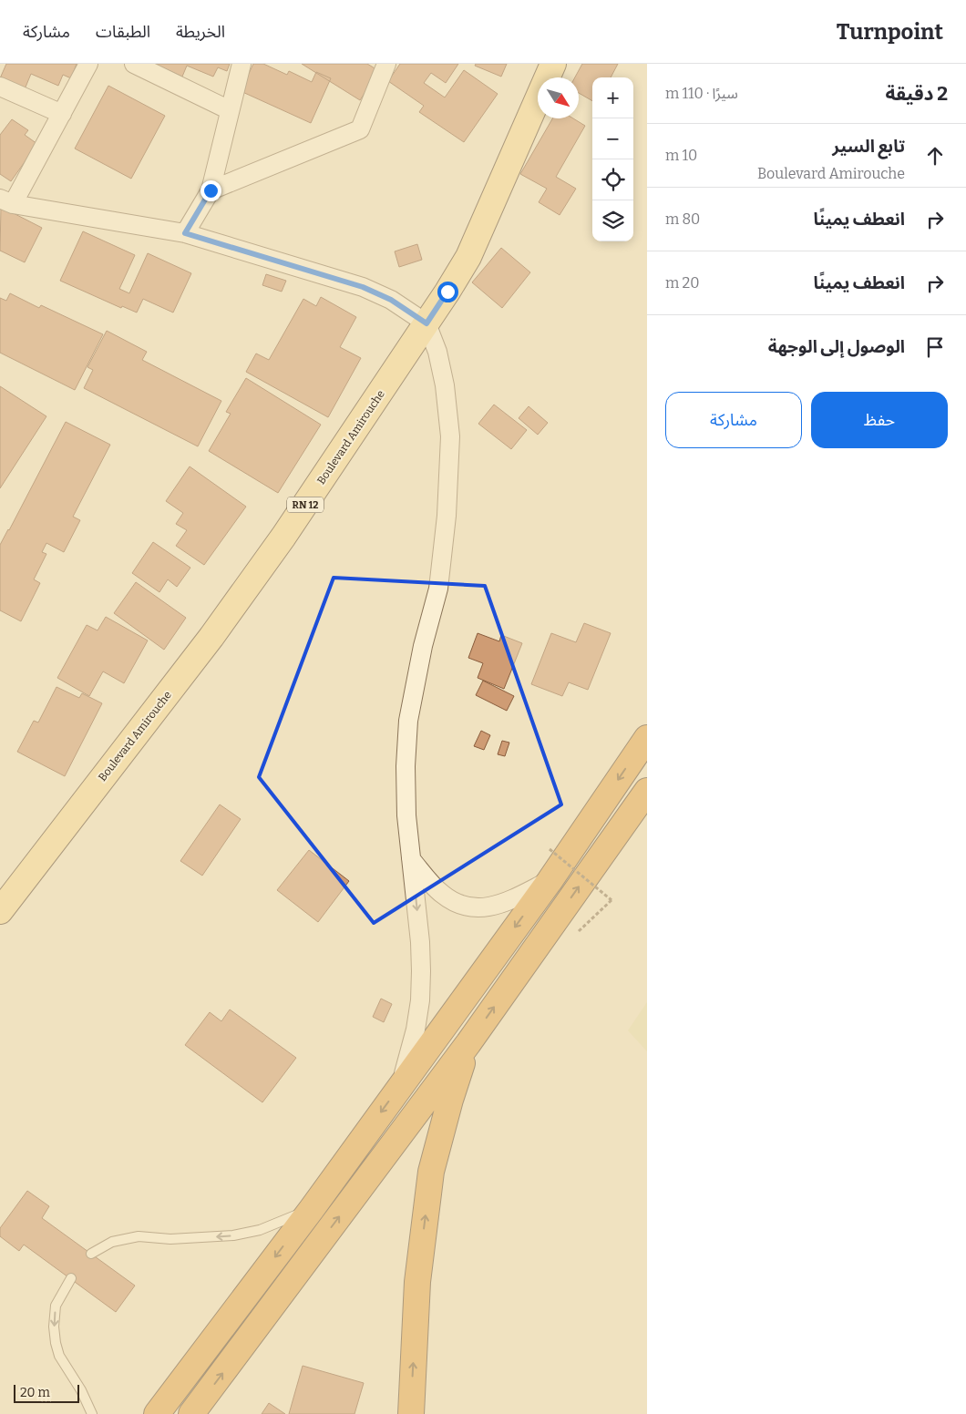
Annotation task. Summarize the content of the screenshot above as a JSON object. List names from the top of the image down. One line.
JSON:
{"streets":{"main road":["Boulevard Amirouche","RN 12"]},"scale_bar":"20 m","north":"bottom right","page":{"header":"Turnpoint","nav":["الخريطة","الطبقات","مشاركة"],"heading":["2 دقيقة","سيرًا · 110 m"],"map_buttons":["+","−"],"list":[["تابع السير","Boulevard Amirouche","10 m"],["انعطف يمينًا","80 m"],["انعطف يمينًا","20 m"],"الوصول إلى الوجهة"],"buttons":["حفظ","مشاركة"],"scale":"20 m"}}
